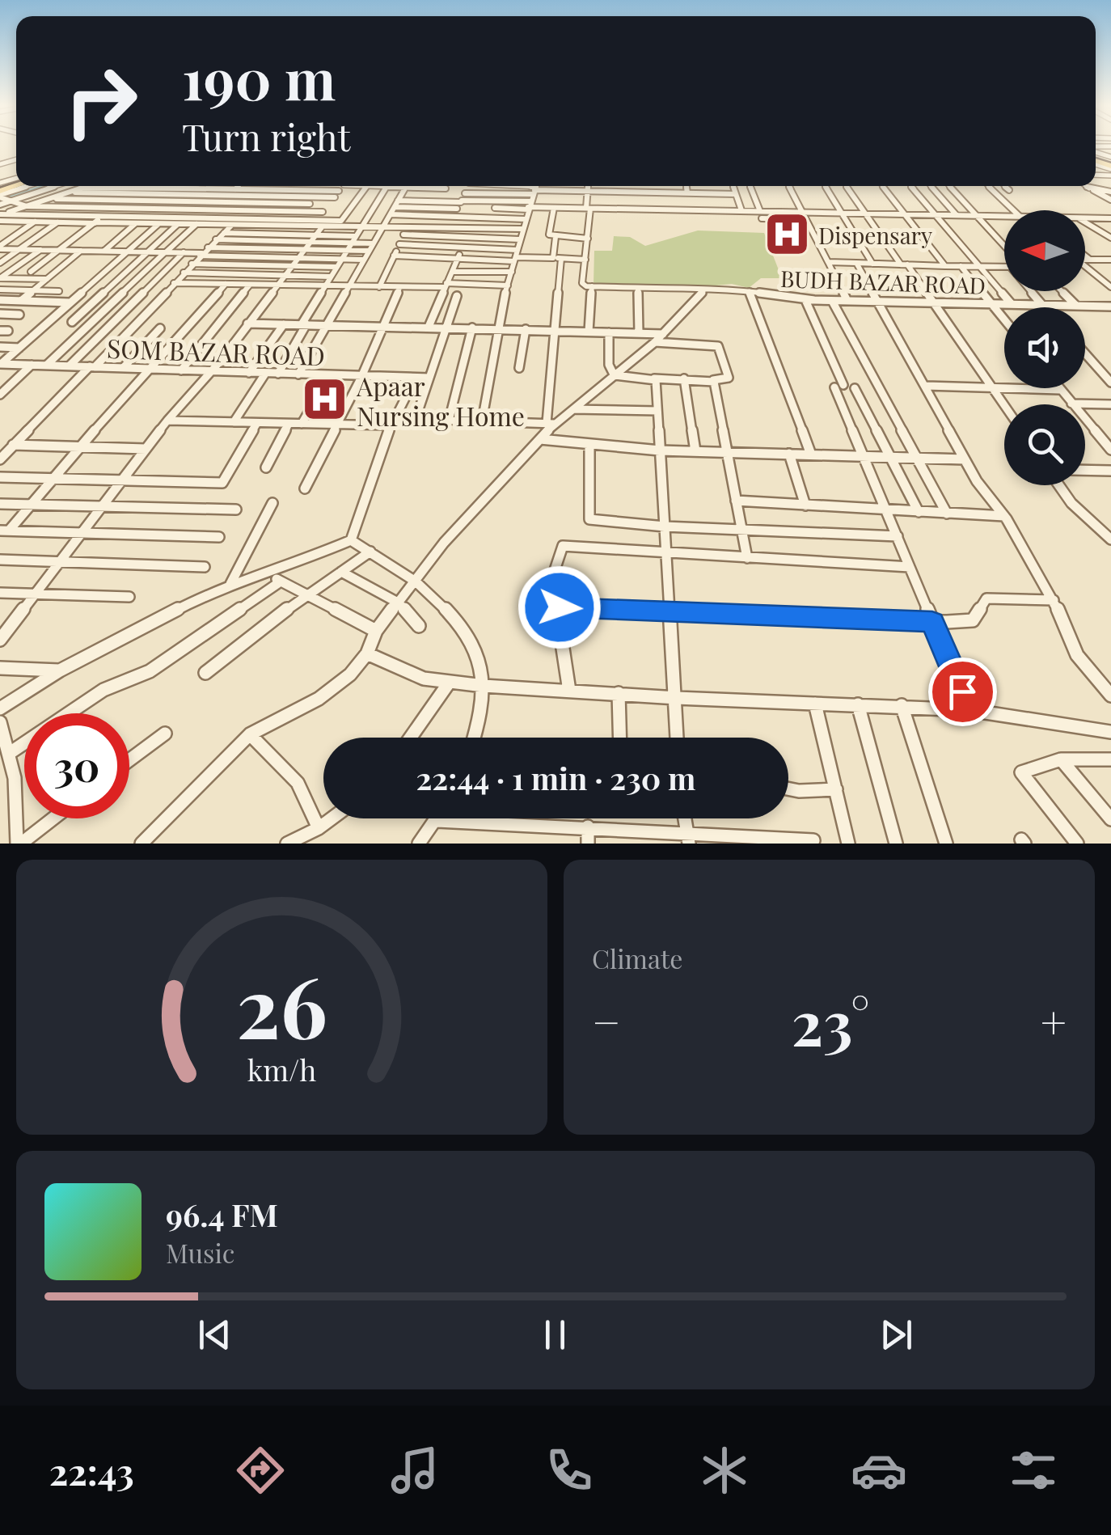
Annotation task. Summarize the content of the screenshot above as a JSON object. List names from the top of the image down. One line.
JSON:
{"streets":{"street":["BUDH BAZAR ROAD","SOM BAZAR ROAD"]},"places":{"hospital":["Dispensary","Apaar Nursing Home"]},"north":"left","page":{"turn":["190 m","Turn right"],"limit":"30","trip":"22:44 · 1 min · 230 m","tile":"Climate","heat":["−","23°","+"],"song":["96.4 FM","Music"],"tabs":"22:43","gauge":["26","km/h"]}}
